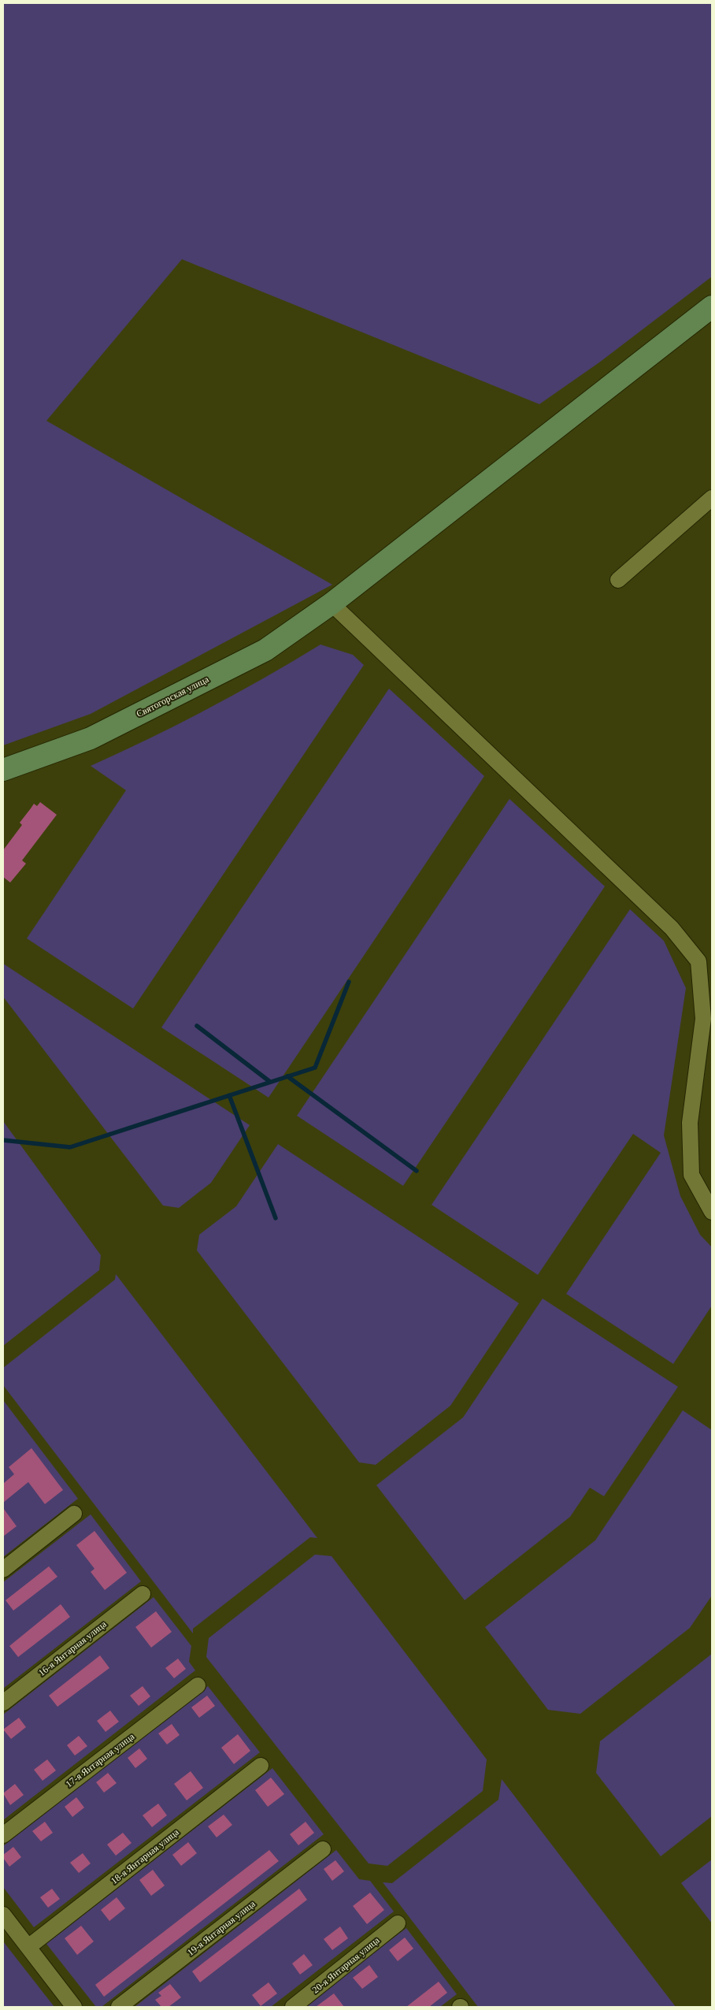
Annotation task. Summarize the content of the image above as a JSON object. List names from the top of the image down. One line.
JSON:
{"streets":{"street":["Святогорская улица","16-я Янтарная улица","17-я Янтарная улица","18-я Янтарная улица","19-я Янтарная улица","20-я Янтарная улица"]}}
